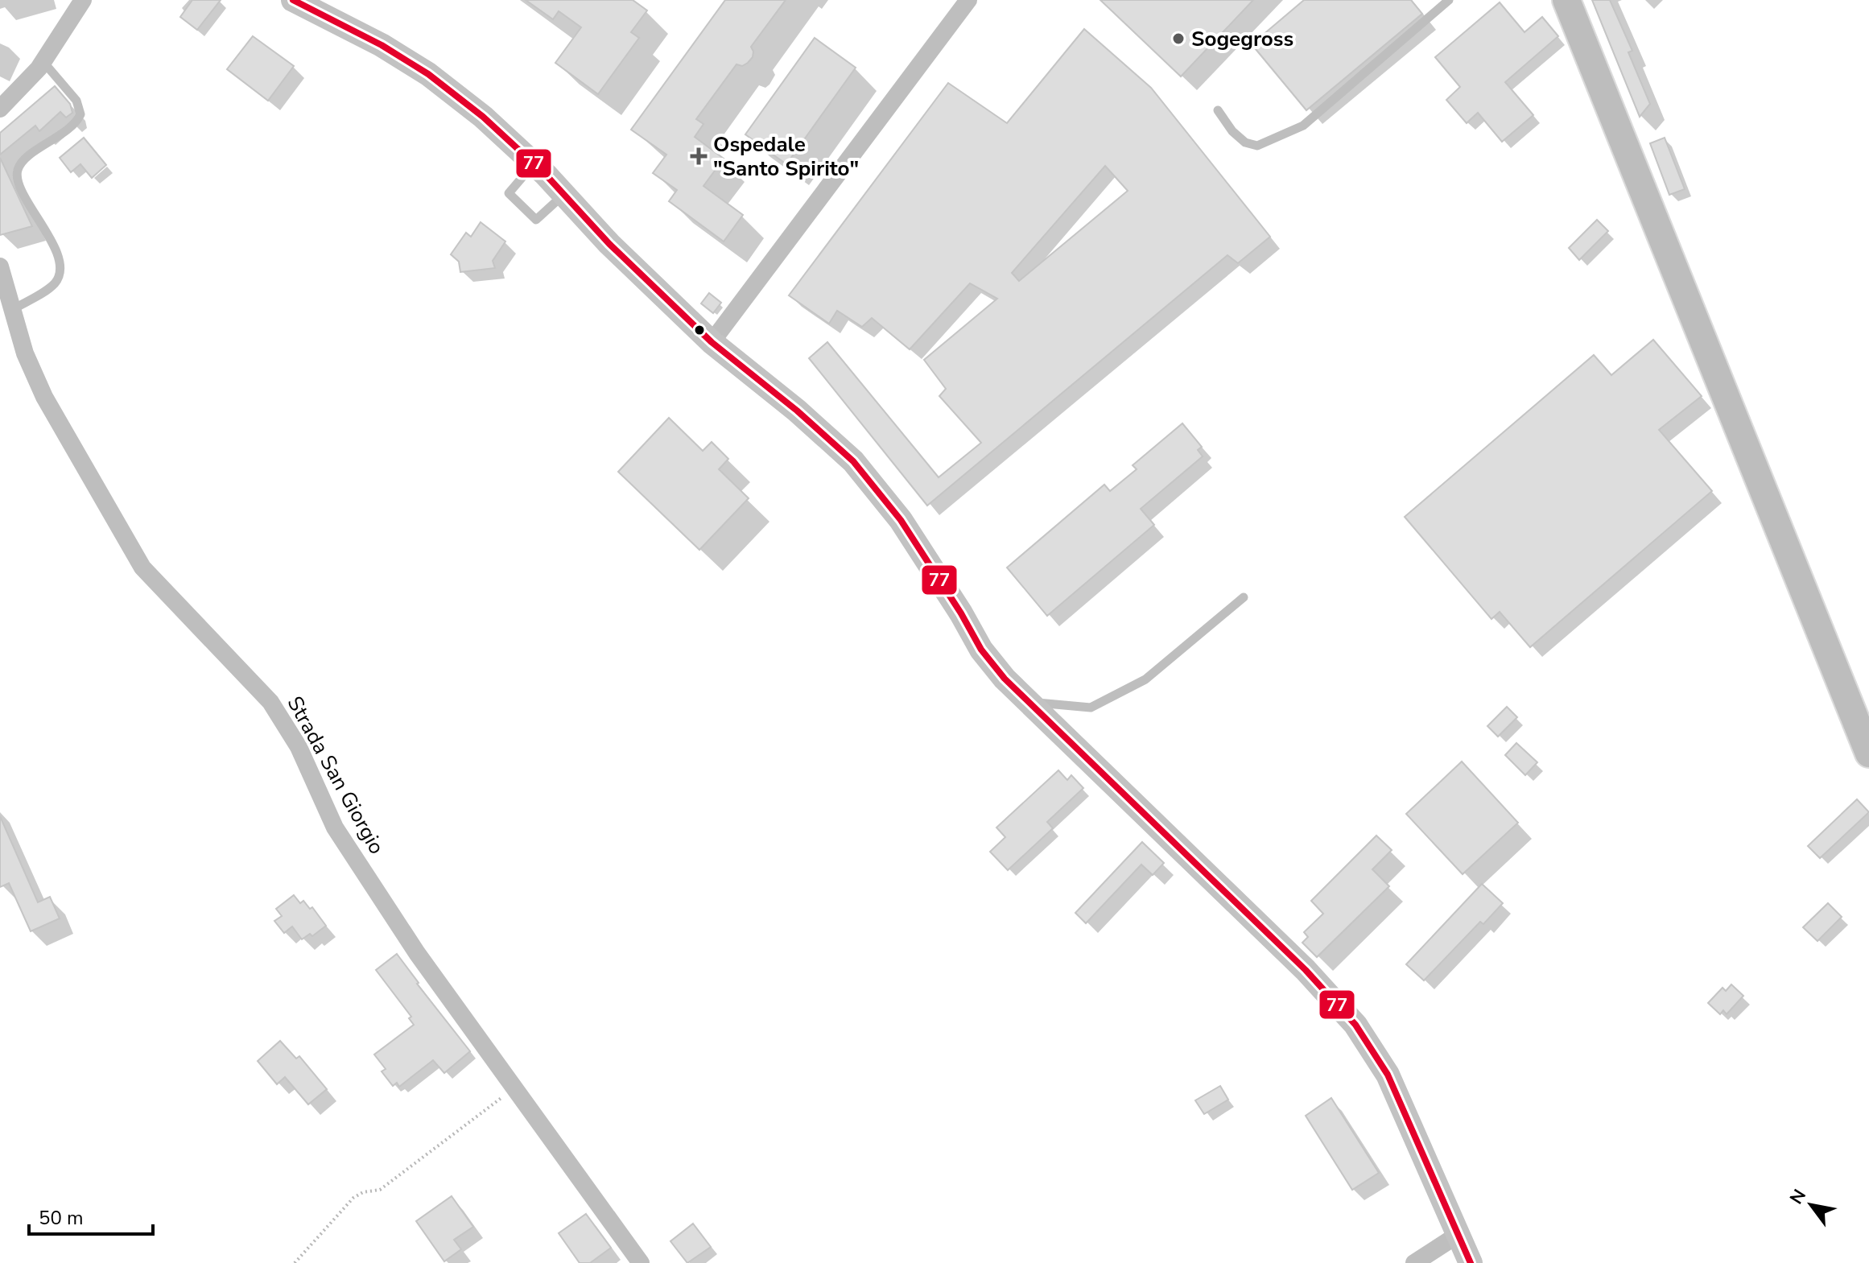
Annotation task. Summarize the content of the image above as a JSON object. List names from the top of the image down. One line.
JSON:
{"streets":{"street":["Strada San Giorgio"]},"places":{"other":["Sogegross"],"health":["Ospedale \"Santo Spirito\""]},"lines":["transit line 77"],"scale_bar":"50 m","north":"top left"}
